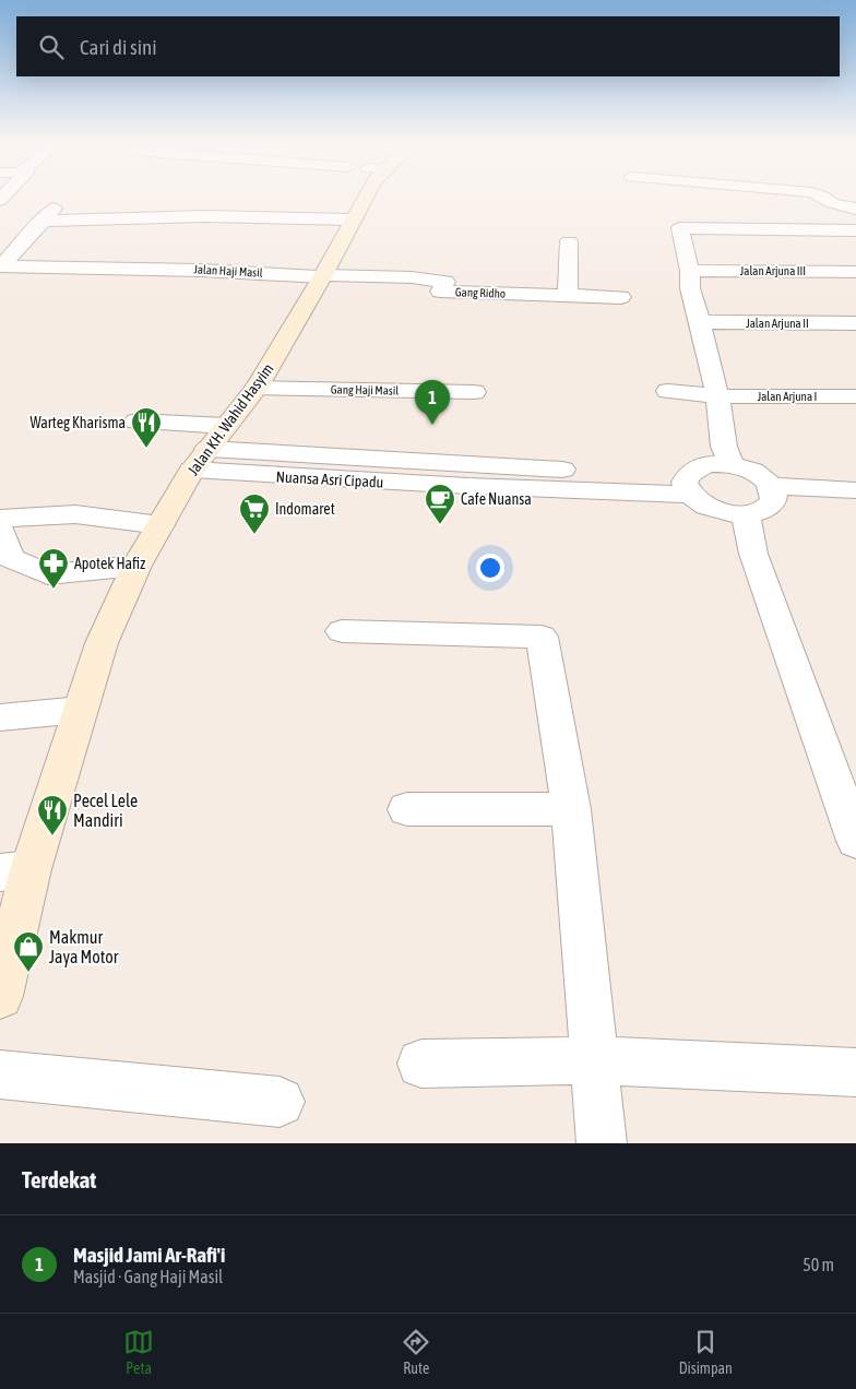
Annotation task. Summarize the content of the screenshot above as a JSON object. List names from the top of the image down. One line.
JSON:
{"streets":{"street":["Jalan Haji Masil","Jalan Arjuna III","Gang Ridho","Jalan Arjuna II","Gang Haji Masil","Jalan Arjuna I","Jalan KH. Wahid Hasyim","Nuansa Asri Cipadu"]},"crossings":[["Jalan Haji Masil","Gang Ridho"],["Jalan Haji Masil","Jalan KH. Wahid Hasyim"],["Gang Ridho","Jalan KH. Wahid Hasyim"],["Gang Haji Masil","Jalan KH. Wahid Hasyim"],["Jalan KH. Wahid Hasyim","Nuansa Asri Cipadu"]],"places":{"restaurant":["Warteg Kharisma","Pecel Lele Mandiri"],"cafe":["Cafe Nuansa"],"supermarket":["Indomaret"],"pharmacy":["Apotek Hafiz"],"shop":["Makmur Jaya Motor"]},"page":{"search":"Cari di sini","pins":"1","heading":"Terdekat","list":[{"mark":"1","name":"Masjid Jami Ar-Rafi'i","note":"Masjid · Gang Haji Masil","value":"50 m"}],"nav":["Peta","Rute","Disimpan"]}}
